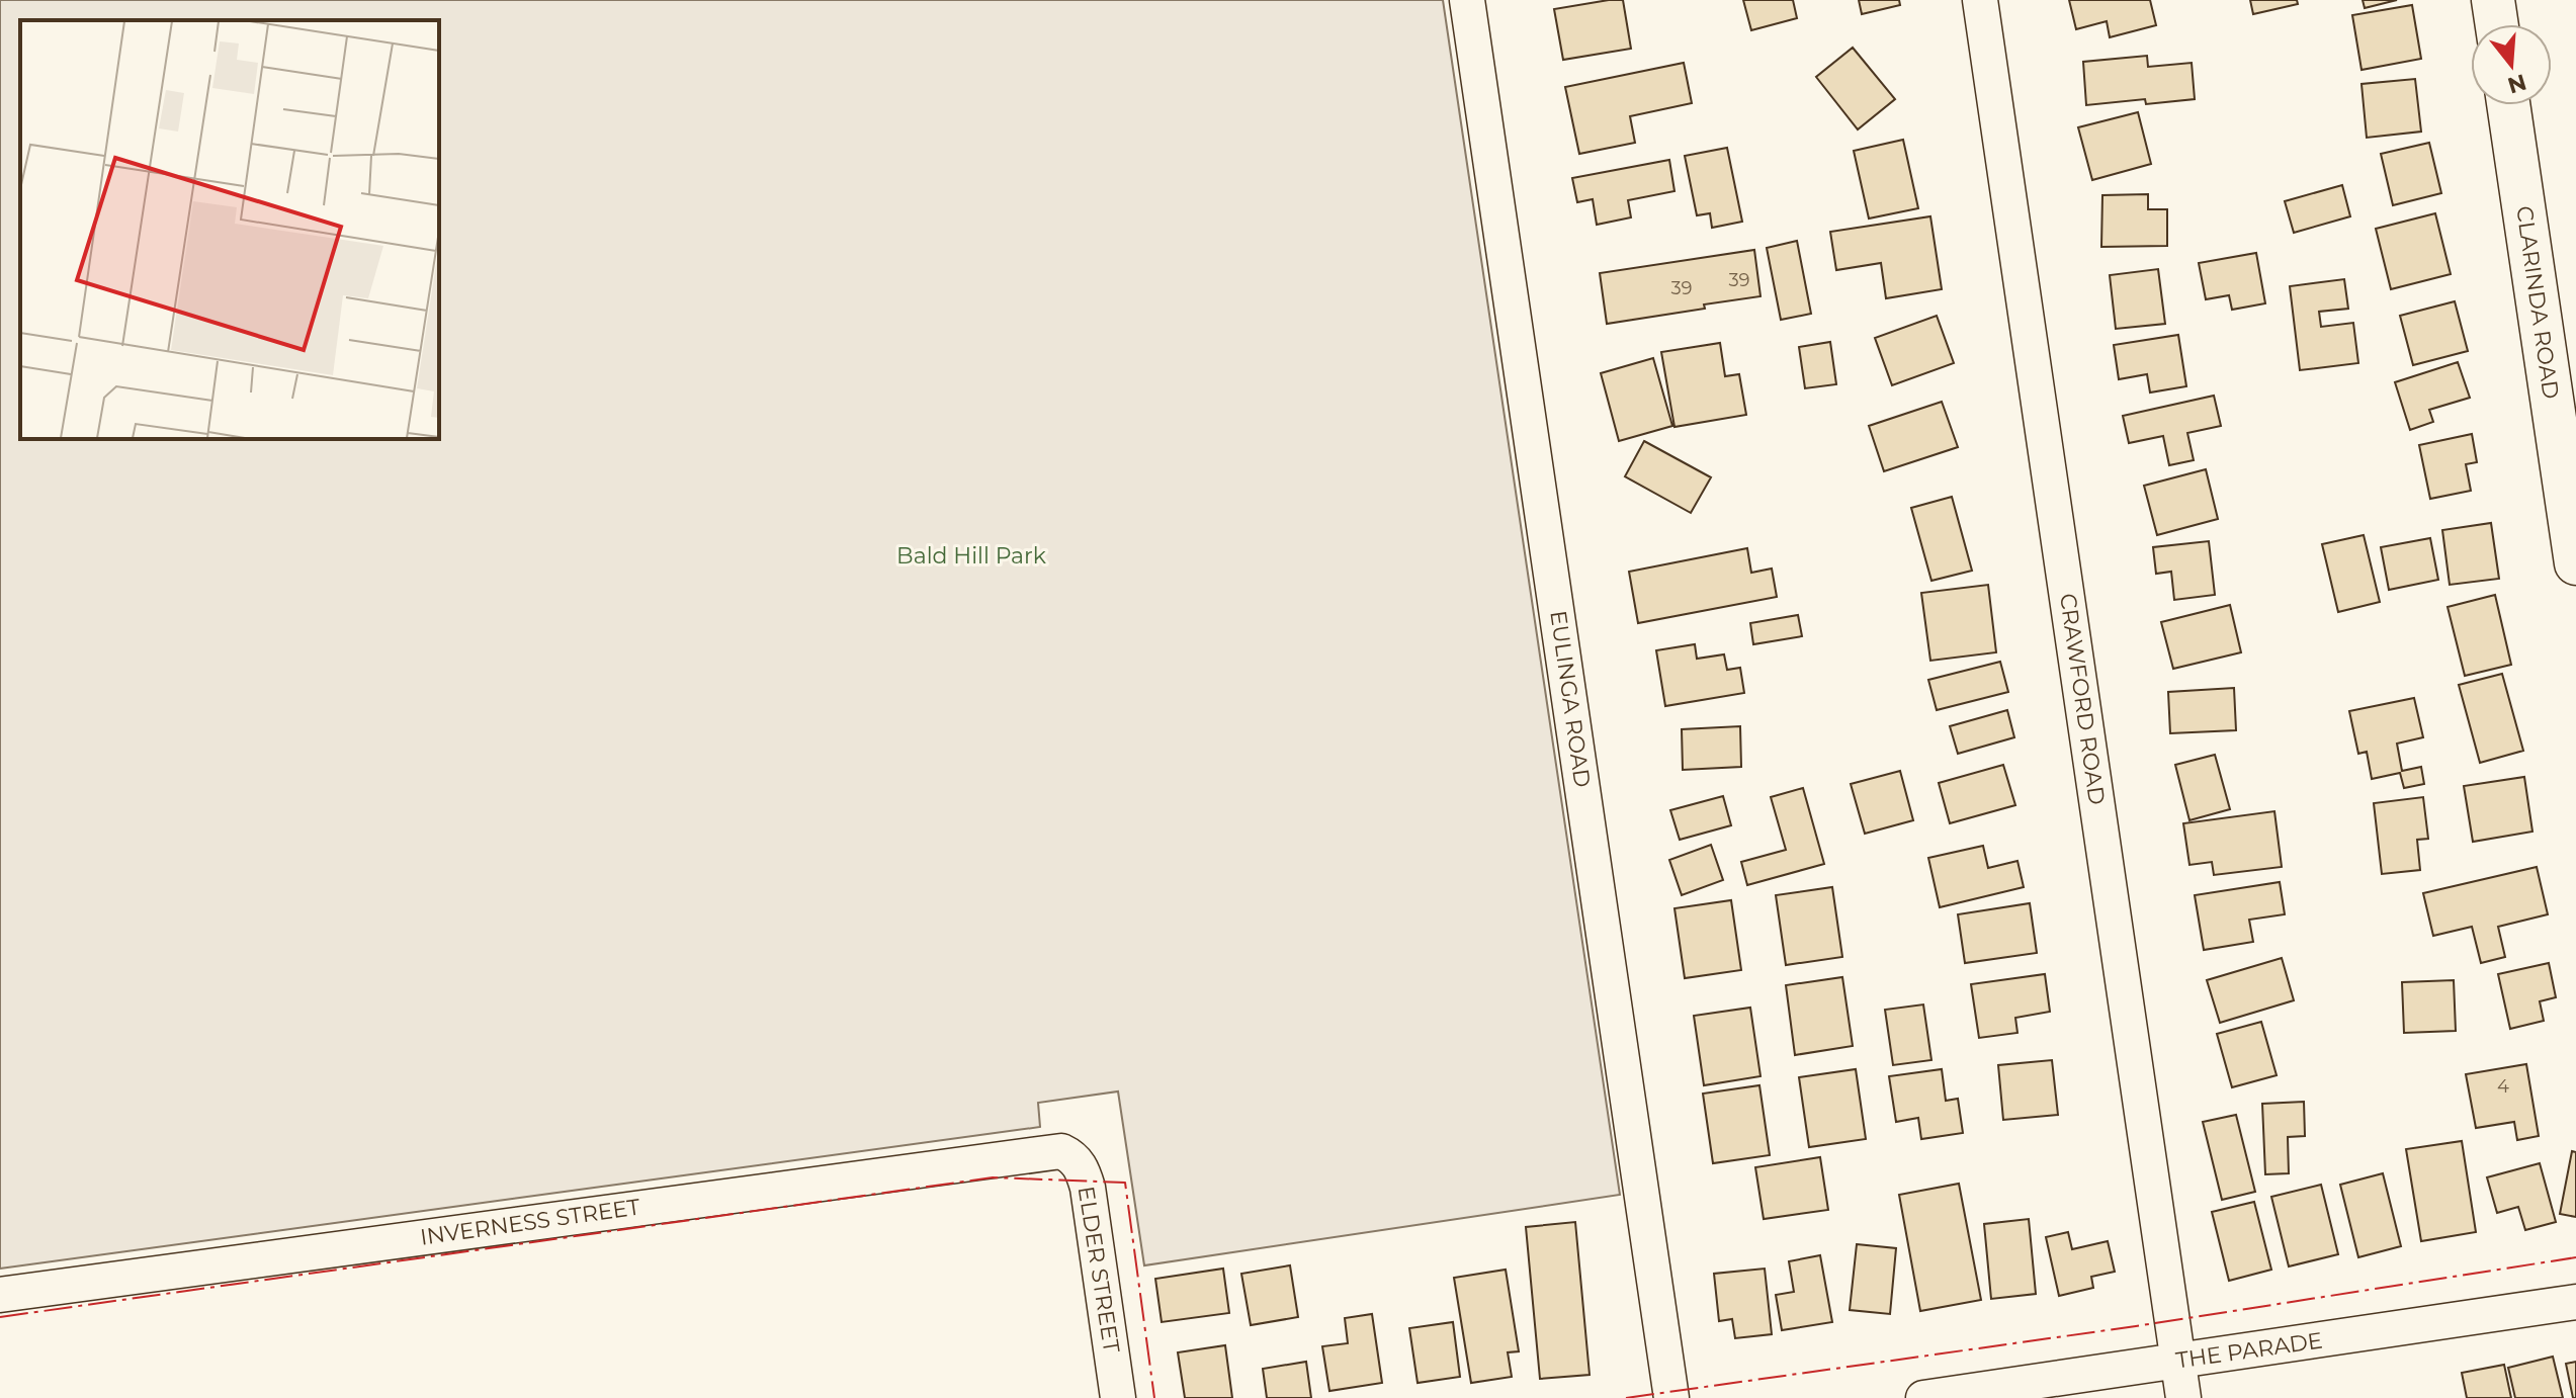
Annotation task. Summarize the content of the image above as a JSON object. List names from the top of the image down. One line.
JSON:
{"streets":{"main road":["CLARINDA ROAD"],"street":["EULINGA ROAD","CRAWFORD ROAD","INVERNESS STREET","ELDER STREET","THE PARADE"]},"crossings":[["CRAWFORD ROAD","THE PARADE"],["INVERNESS STREET","ELDER STREET"]],"parks":["Bald Hill Park"],"house_numbers":["39","39","4"],"north":"bottom"}
